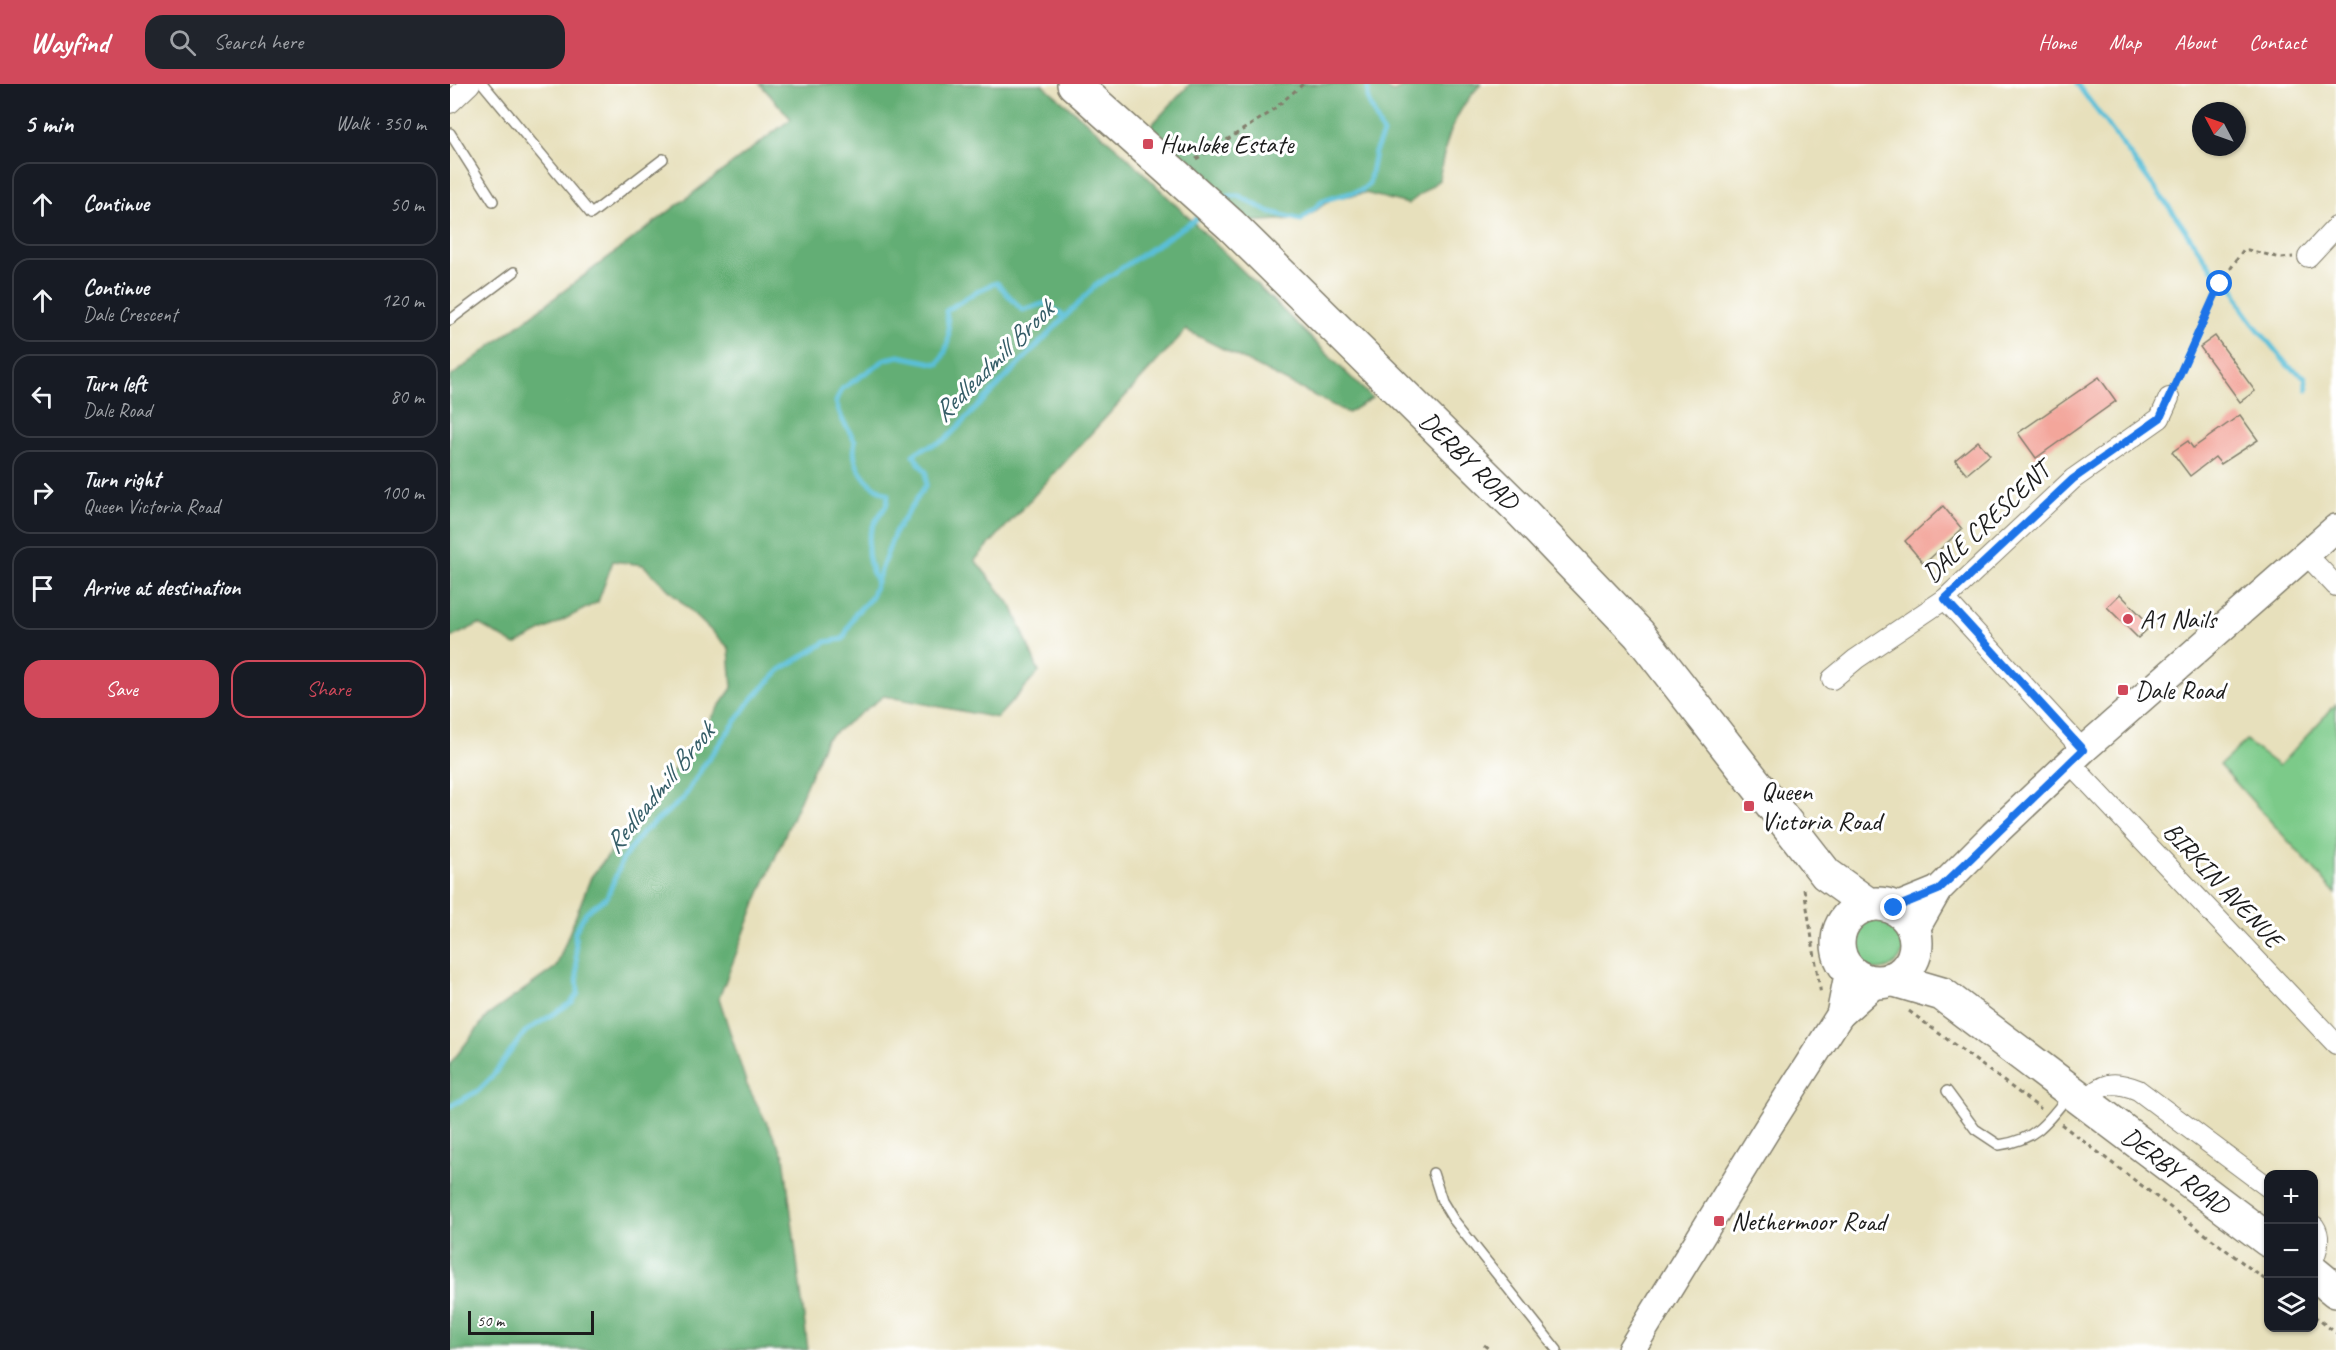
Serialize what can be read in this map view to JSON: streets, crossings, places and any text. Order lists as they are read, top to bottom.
{
  "streets": {
    "highway": ["DERBY ROAD"],
    "street": ["DALE CRESCENT", "BIRKIN AVENUE"]
  },
  "water": ["Redleadmill Brook"],
  "places": {
    "transit": [
      "Hunloke Estate",
      "Dale Road",
      "Queen Victoria Road",
      "Nethermoor Road"
    ],
    "other": ["A1 Nails"]
  },
  "scale_bar": "50 m",
  "north": "top left",
  "page": {
    "header": "Wayfind",
    "search": "Search here",
    "nav": [
      "Home",
      "Map",
      "About",
      "Contact"
    ],
    "heading": ["5 min", "Walk · 350 m"],
    "list": [
      ["Continue", "50 m"],
      ["Continue", "Dale Crescent", "120 m"],
      ["Turn left", "Dale Road", "80 m"],
      ["Turn right", "Queen Victoria Road", "100 m"],
      "Arrive at destination"
    ],
    "buttons": ["Save", "Share"],
    "map_buttons": ["+", "−"],
    "scale": "50 m"
  }
}
